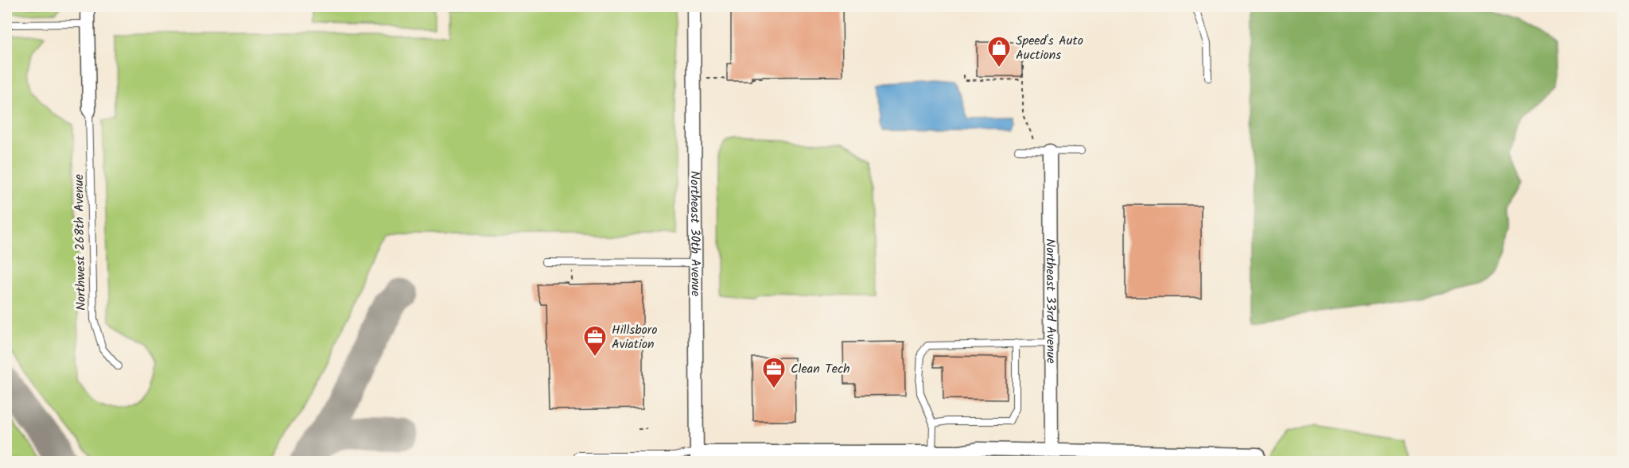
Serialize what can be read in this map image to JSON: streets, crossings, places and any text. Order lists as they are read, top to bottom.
{
  "streets": {
    "street": ["Northeast 30th Avenue", "Northeast 33rd Avenue"],
    "lane": ["Northwest 268th Avenue"]
  },
  "places": {
    "shop": ["Speed's Auto Auctions"],
    "office": ["Hillsboro Aviation", "Clean Tech"]
  }
}
